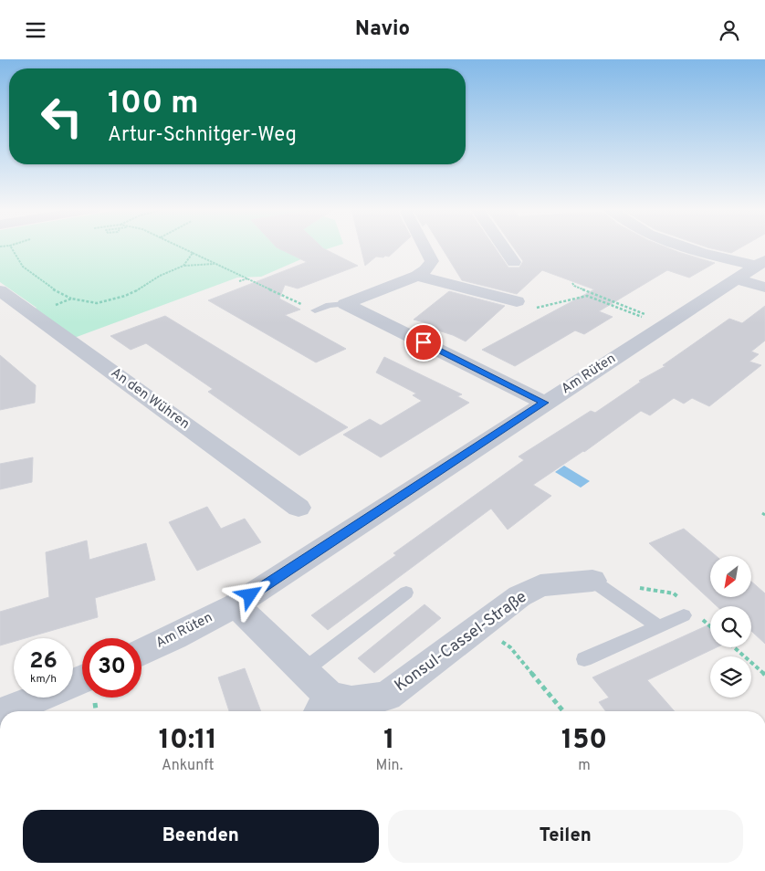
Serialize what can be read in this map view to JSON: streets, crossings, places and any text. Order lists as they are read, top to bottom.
{
  "streets": {
    "street": ["Am Rüten", "An den Wühren", "Konsul-Cassel-Straße"]
  },
  "crossings": [
    ["Am Rüten", "Konsul-Cassel-Straße"]
  ],
  "north": "bottom left",
  "page": {
    "header": "Navio",
    "turn": ["100 m", "Artur-Schnitger-Weg"],
    "speed": "26 km/h",
    "limit": "30",
    "eta": [
      "10:11",
      "Ankunft",
      "1",
      "Min.",
      "150",
      "m"
    ],
    "buttons": ["Beenden", "Teilen"]
  }
}
